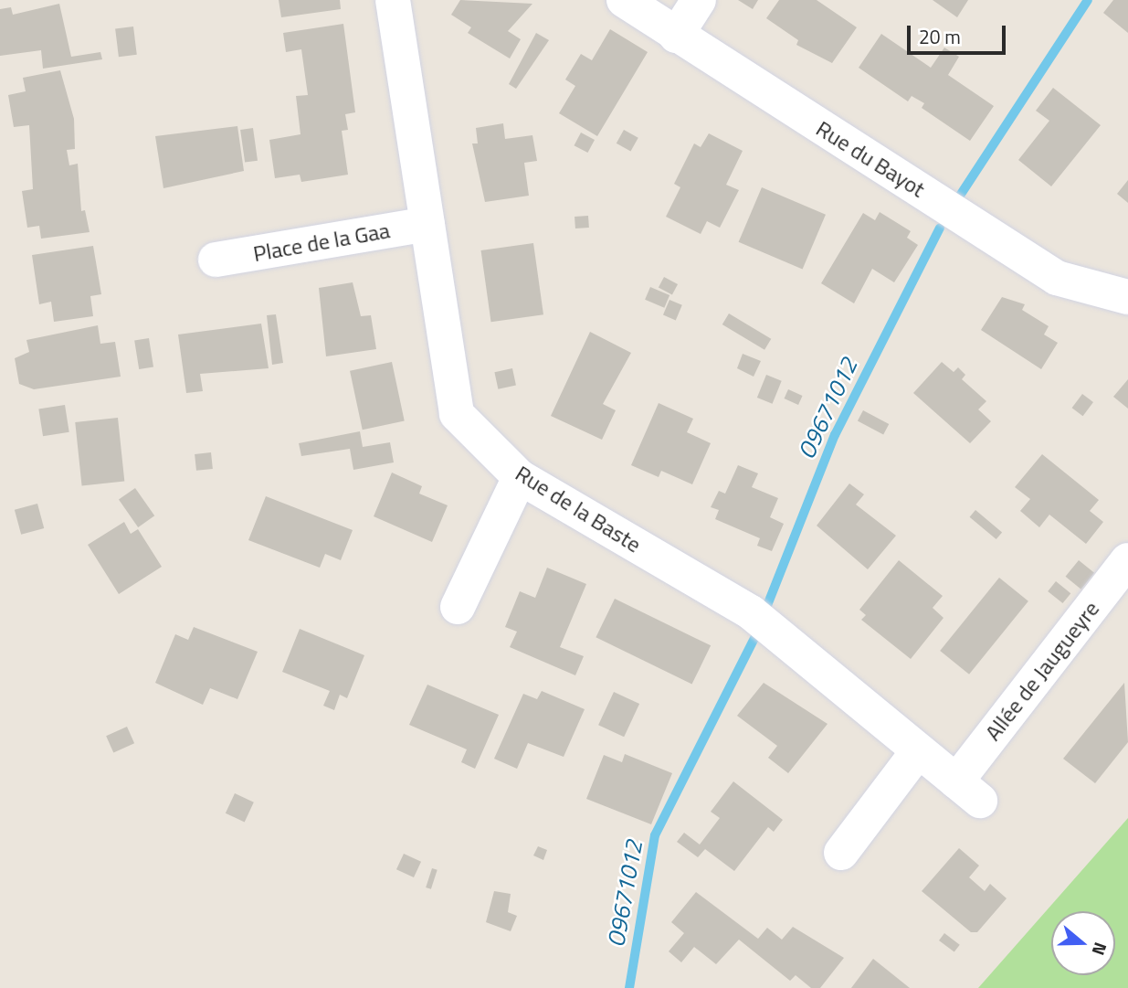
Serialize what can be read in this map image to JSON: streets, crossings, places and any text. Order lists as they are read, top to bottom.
{
  "streets": {
    "street": [
      "Rue du Bayot",
      "Place de la Gaa",
      "Rue de la Baste",
      "Allée de Jaugueyre"
    ]
  },
  "crossings": [
    ["Place de la Gaa", "Rue de la Baste"],
    ["Rue de la Baste", "Allée de Jaugueyre"]
  ],
  "water": ["O9671012"],
  "scale_bar": "20 m",
  "north": "right"
}
